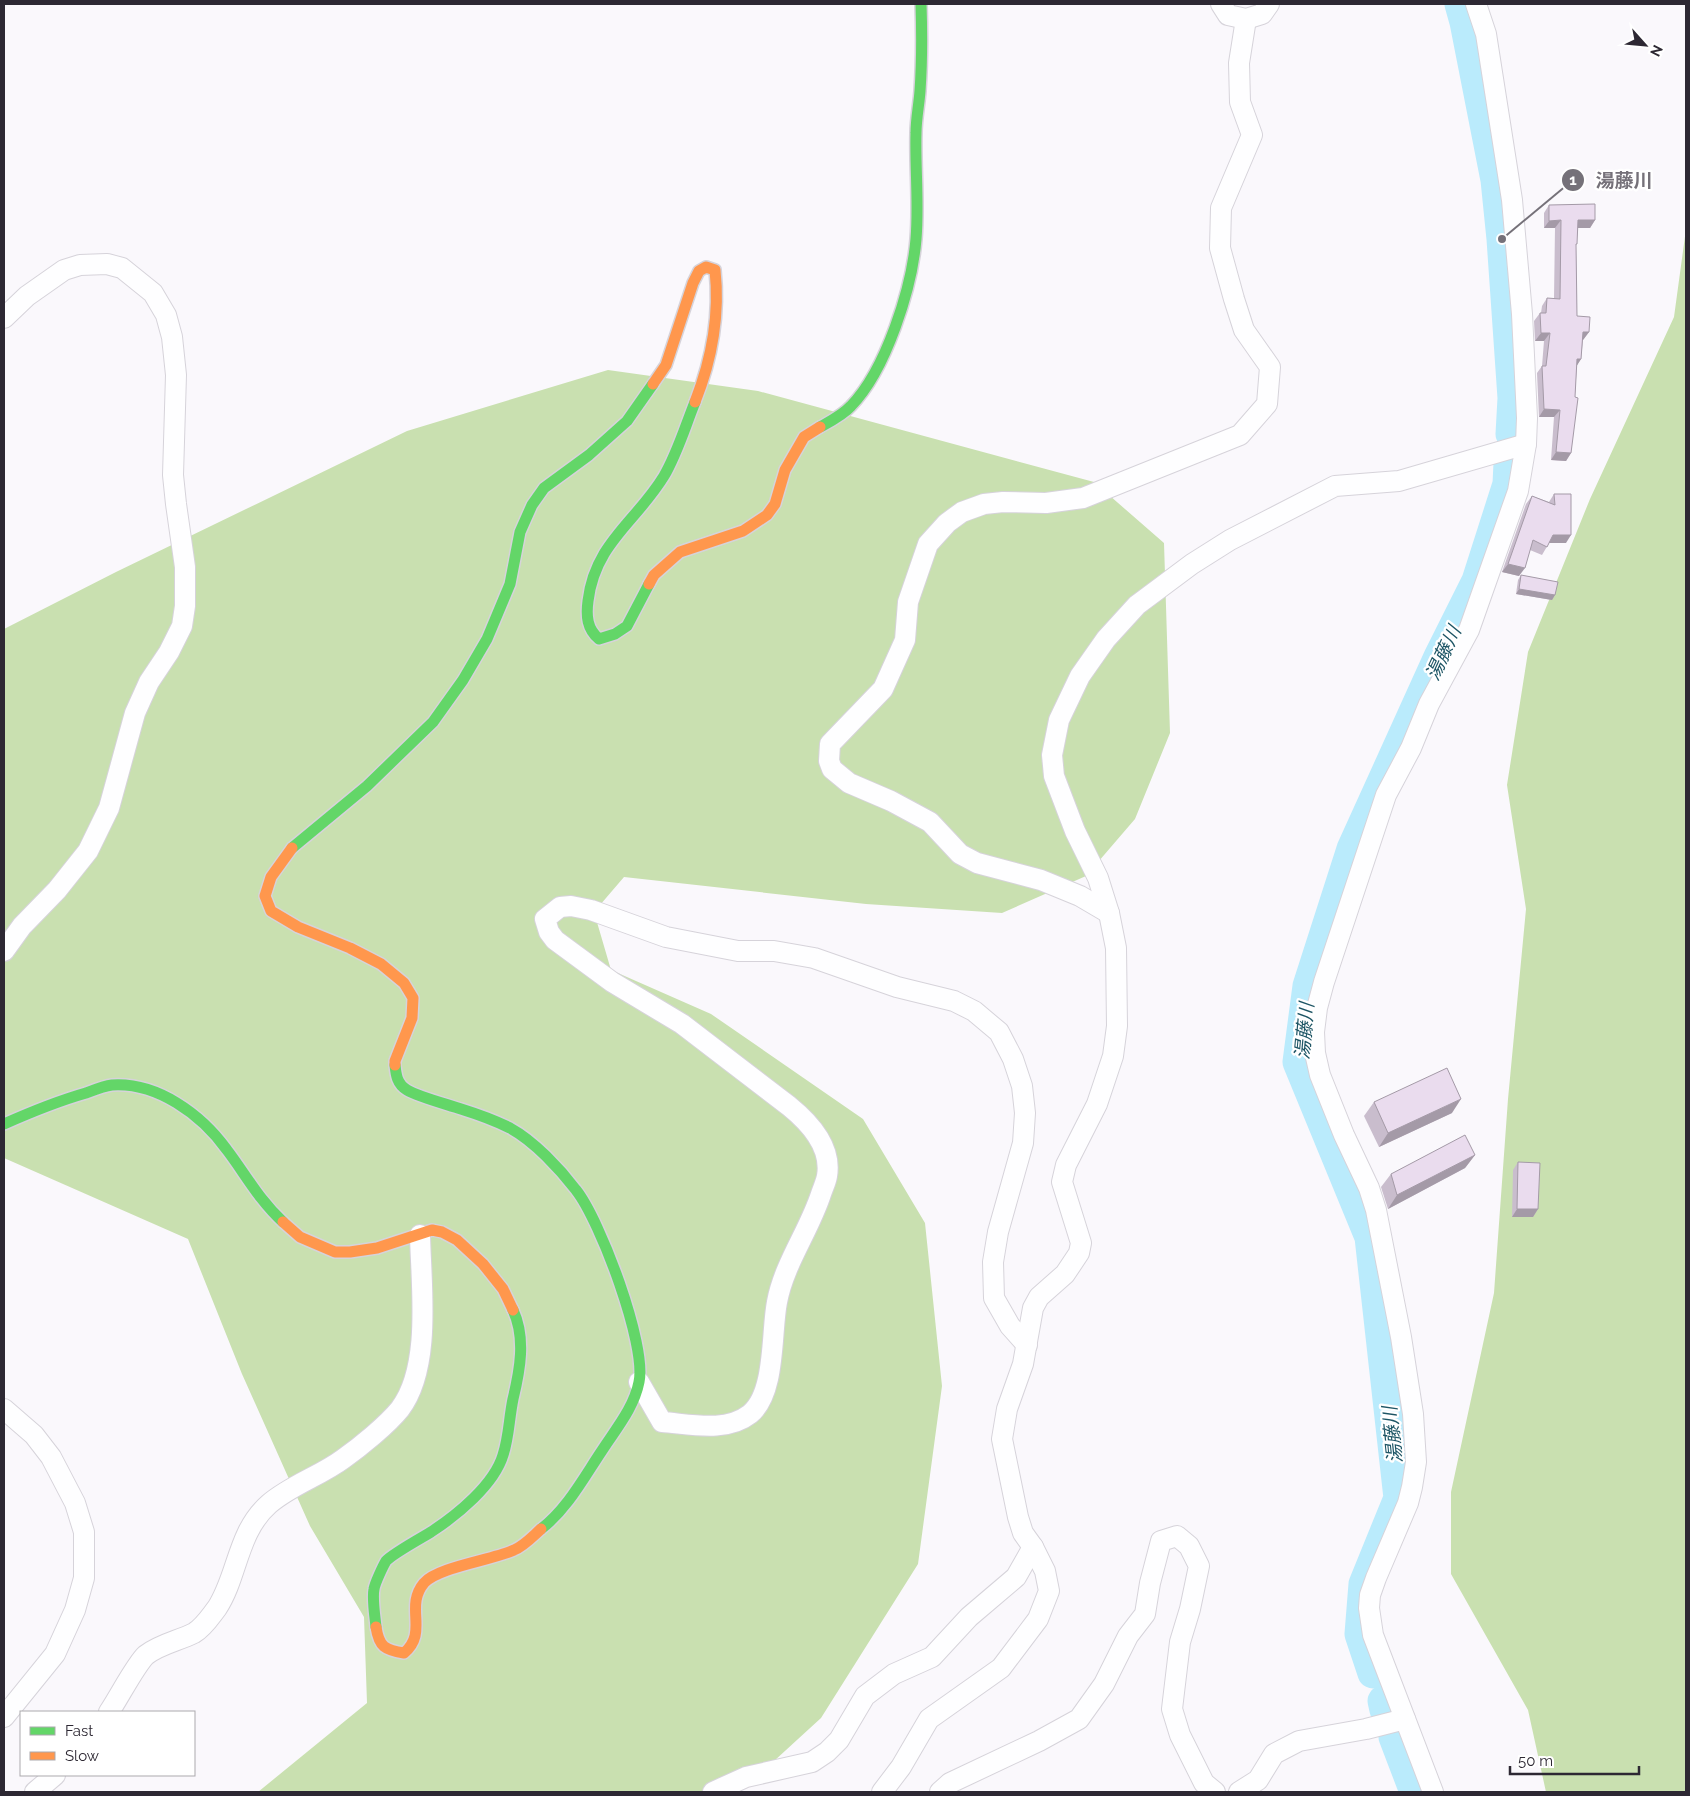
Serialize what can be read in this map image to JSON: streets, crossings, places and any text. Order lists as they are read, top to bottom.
{
  "water": ["湯藤川"],
  "places": ["湯藤川"],
  "legend": ["Fast", "Slow"],
  "scale_bar": "50 m",
  "north": "bottom right"
}
